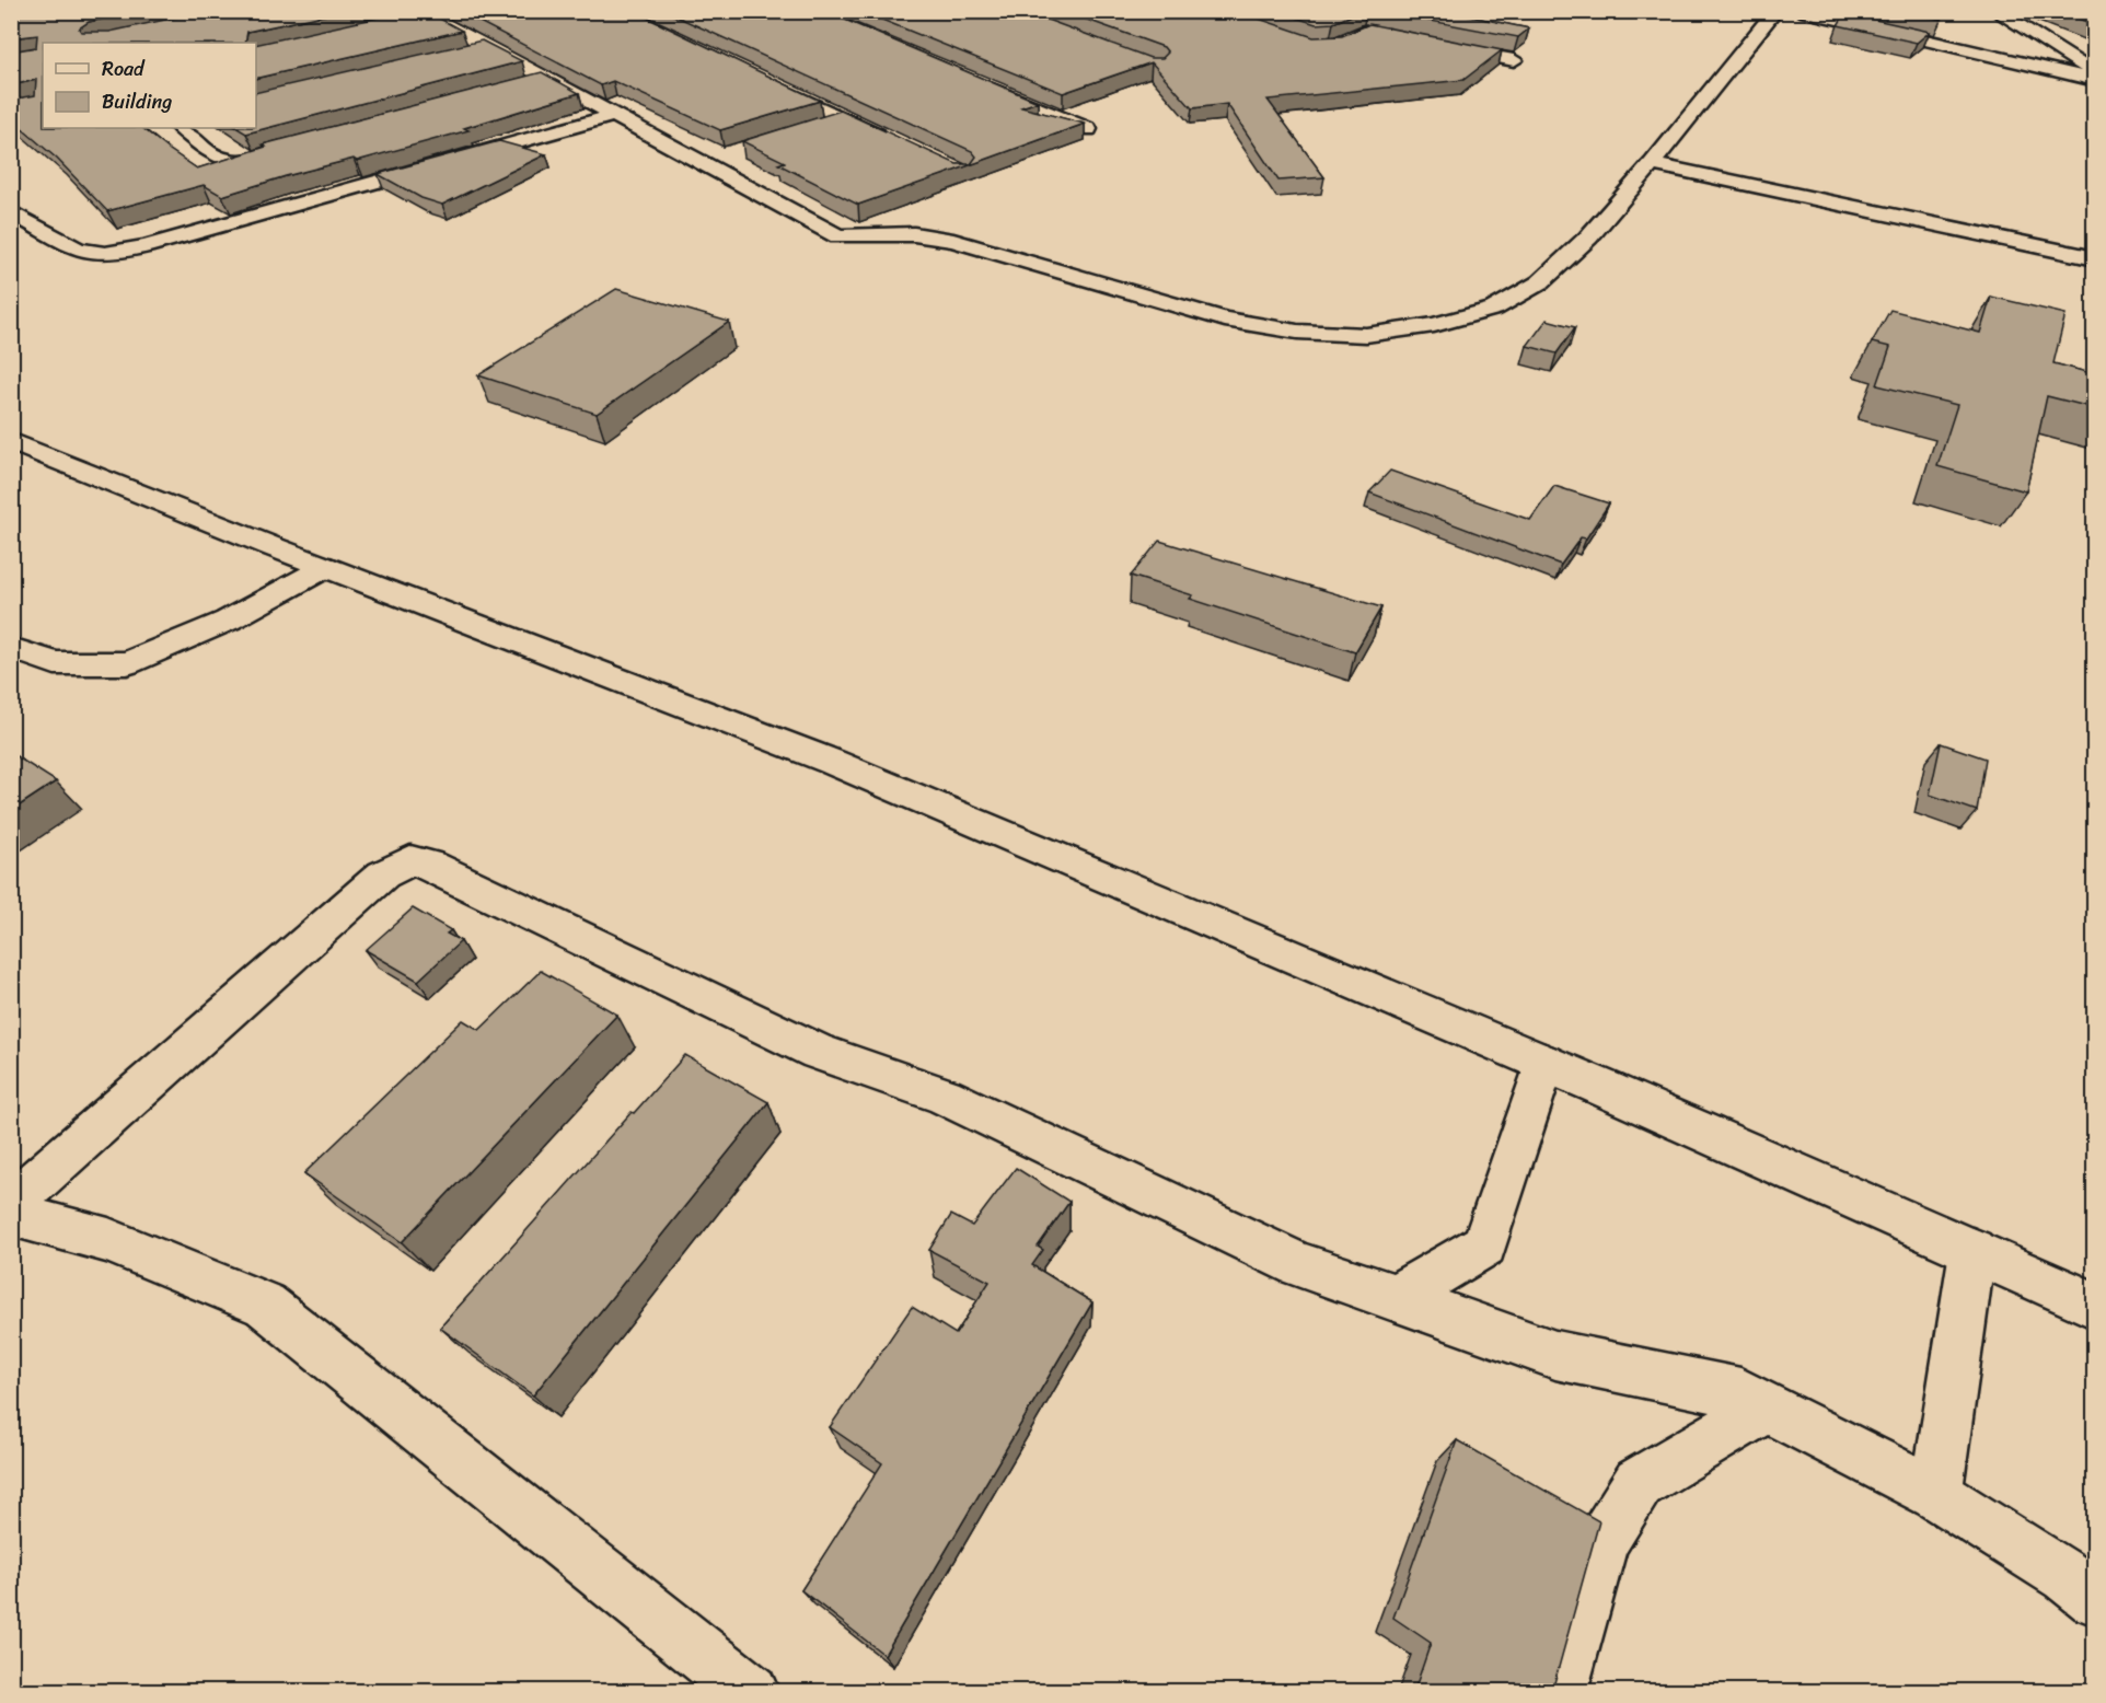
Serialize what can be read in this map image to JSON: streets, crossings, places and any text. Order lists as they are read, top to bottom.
{
  "legend": ["Road", "Building"]
}
